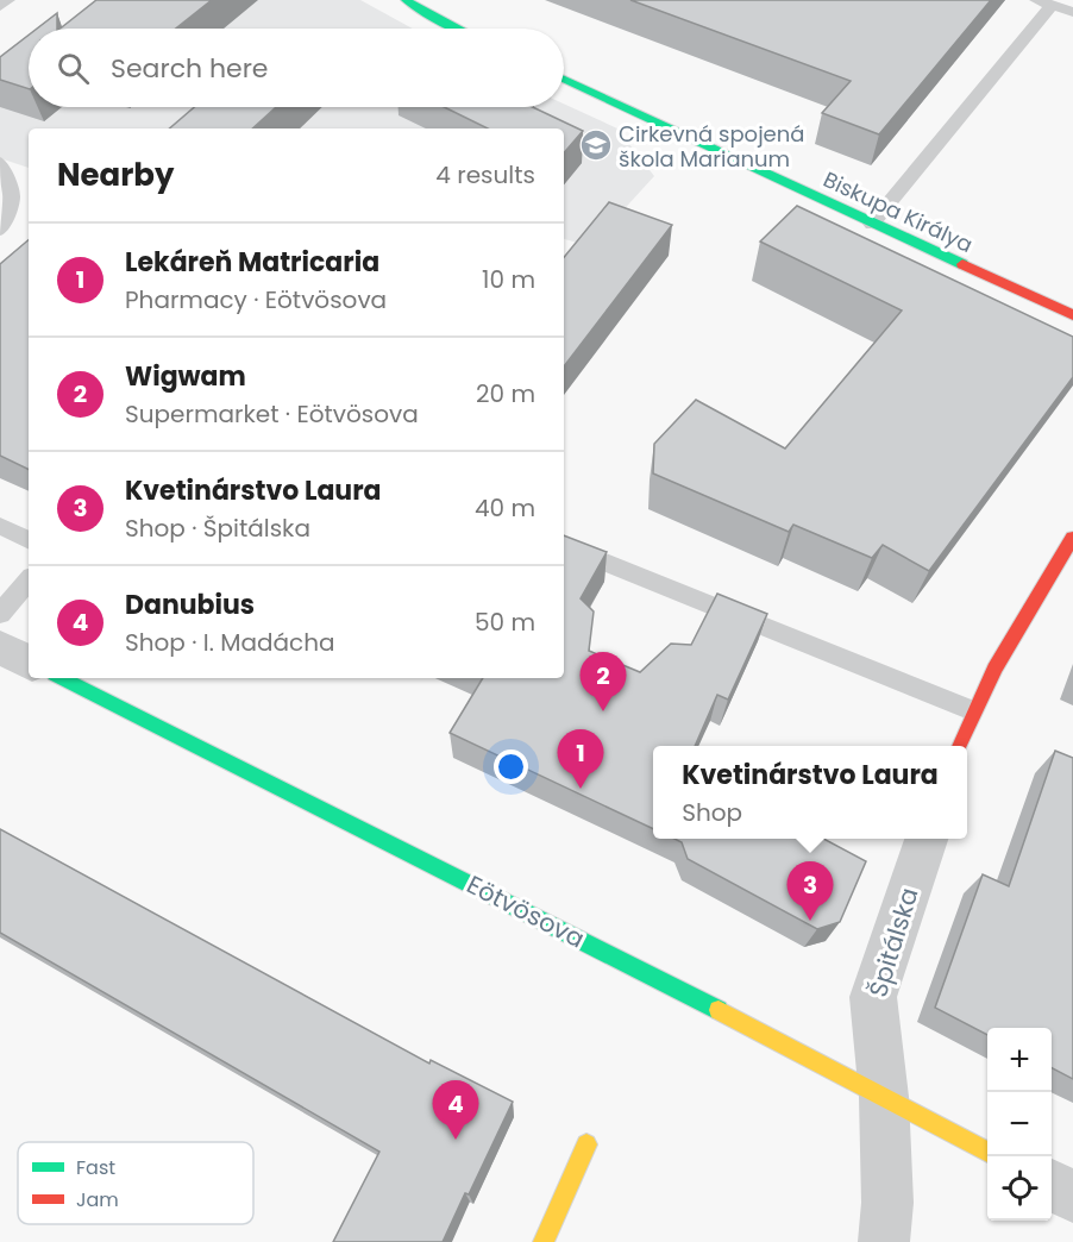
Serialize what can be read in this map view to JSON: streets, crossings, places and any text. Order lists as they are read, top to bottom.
{
  "streets": {
    "street": ["Biskupa Királya", "Eötvösova", "Špitálska"]
  },
  "crossings": [
    ["Eötvösova", "Špitálska"]
  ],
  "places": {
    "school or university": ["Cirkevná spojená škola Marianum"]
  },
  "legend": ["Fast", "Jam"],
  "page": {
    "search": "Search here",
    "heading": ["Nearby", "4 results"],
    "list": [
      {
        "mark": "1",
        "name": "Lekáreň Matricaria",
        "note": "Pharmacy · Eötvösova",
        "value": "10 m"
      },
      {
        "mark": "2",
        "name": "Wigwam",
        "note": "Supermarket · Eötvösova",
        "value": "20 m"
      },
      {
        "mark": "3",
        "name": "Kvetinárstvo Laura",
        "note": "Shop · Špitálska",
        "value": "40 m"
      },
      {
        "mark": "4",
        "name": "Danubius",
        "note": "Shop · I. Madácha",
        "value": "50 m"
      }
    ],
    "pins": [
      "2",
      "1",
      "3",
      "4"
    ],
    "popup": ["Kvetinárstvo Laura", "Shop"],
    "map_buttons": ["+", "−"]
  }
}
